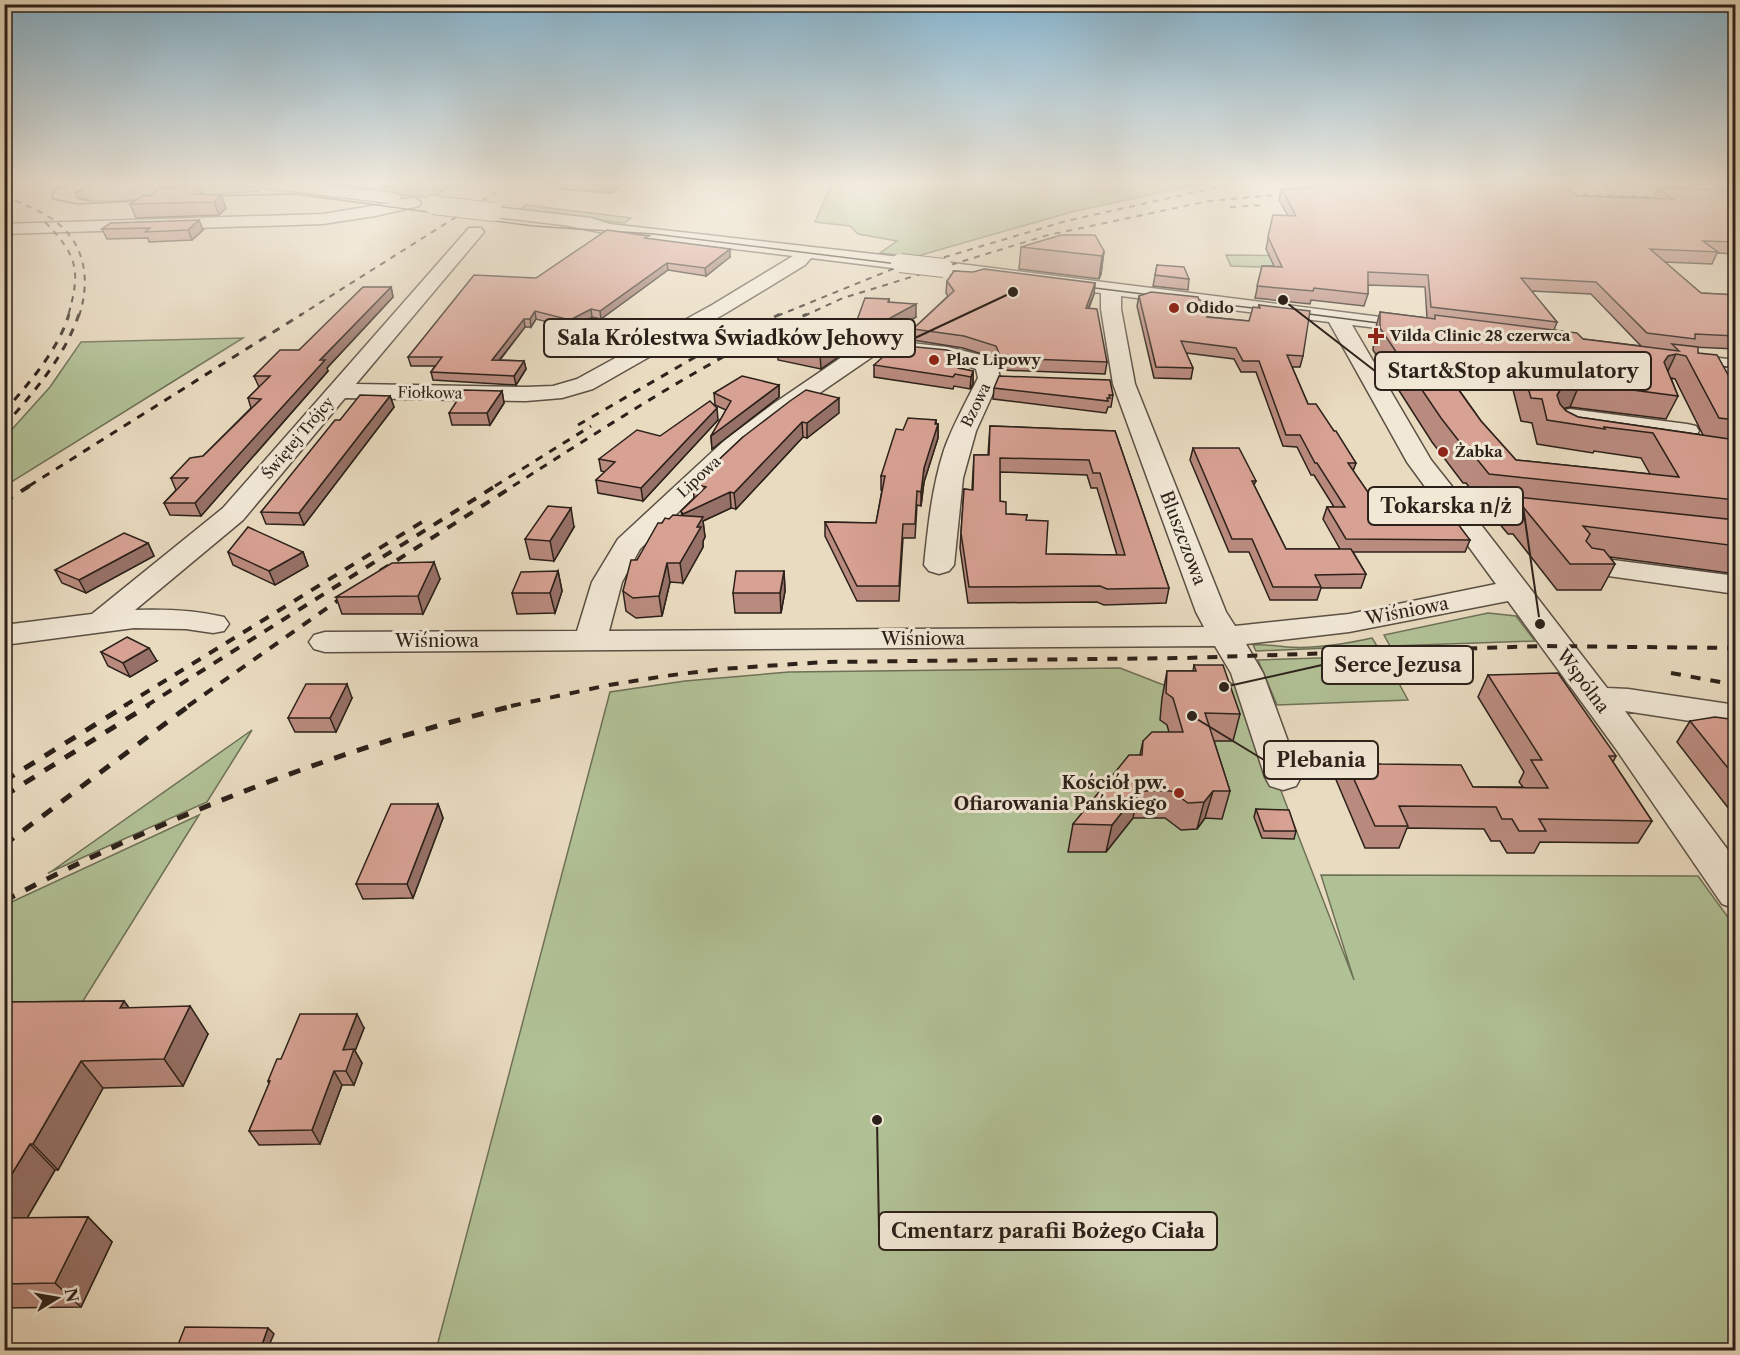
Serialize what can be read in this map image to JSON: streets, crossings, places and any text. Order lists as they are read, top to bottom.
{
  "streets": {
    "street": [
      "Fiołkowa",
      "Bzowa",
      "Świętej Trójcy",
      "Lipowa",
      "Bluszczowa",
      "Wiśniowa",
      "Wspólna"
    ]
  },
  "crossings": [
    ["Fiołkowa", "Świętej Trójcy"],
    ["Bzowa", "Lipowa"],
    ["Lipowa", "Wiśniowa"],
    ["Bluszczowa", "Wiśniowa"],
    ["Wiśniowa", "Wspólna"]
  ],
  "places": {
    "other": [
      "Sala Królestwa Świadków Jehowy",
      "Start&Stop akumulatory",
      "Odido",
      "Plac Lipowy",
      "Żabka",
      "Tokarska n/ż",
      "Serce Jezusa",
      "Plebania",
      "Kościół pw. Ofiarowania Pańskiego",
      "Cmentarz parafii Bożego Ciała"
    ],
    "health": ["Vilda Clinic 28 czerwca"]
  },
  "north": "right"
}
